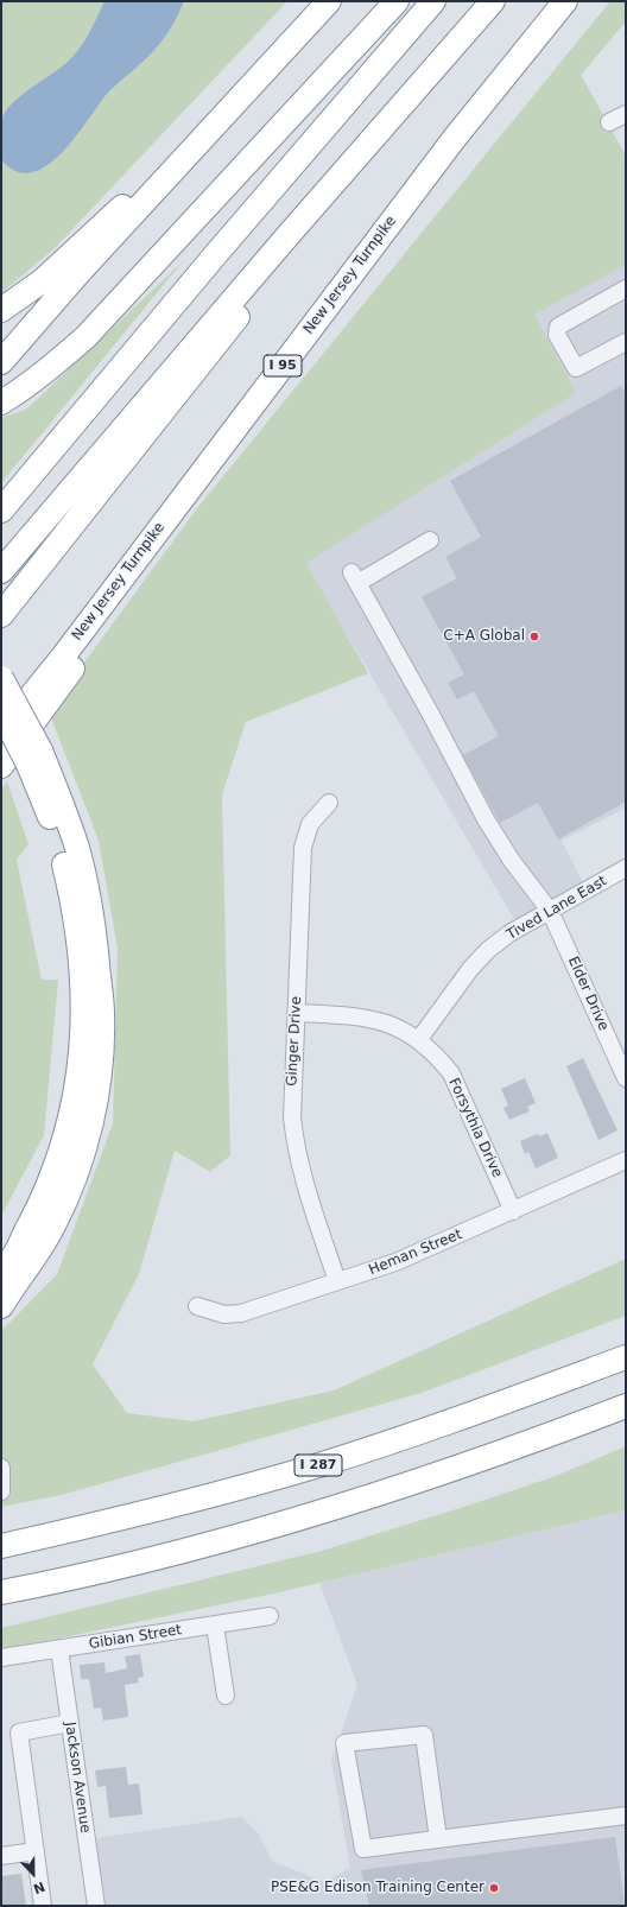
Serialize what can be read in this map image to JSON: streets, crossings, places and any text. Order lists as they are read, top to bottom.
{
  "streets": {
    "highway": ["New Jersey Turnpike", "I 95", "I 287"],
    "street": [
      "Tived Lane East",
      "Elder Drive",
      "Ginger Drive",
      "Forsythia Drive",
      "Heman Street",
      "Gibian Street",
      "Jackson Avenue"
    ]
  },
  "crossings": [
    ["Tived Lane East", "Elder Drive"],
    ["Tived Lane East", "Forsythia Drive"],
    ["Ginger Drive", "Forsythia Drive"],
    ["Ginger Drive", "Heman Street"],
    ["Forsythia Drive", "Heman Street"],
    ["Gibian Street", "Jackson Avenue"]
  ],
  "places": ["C+A Global", "PSE&G Edison Training Center"],
  "north": "bottom"
}
